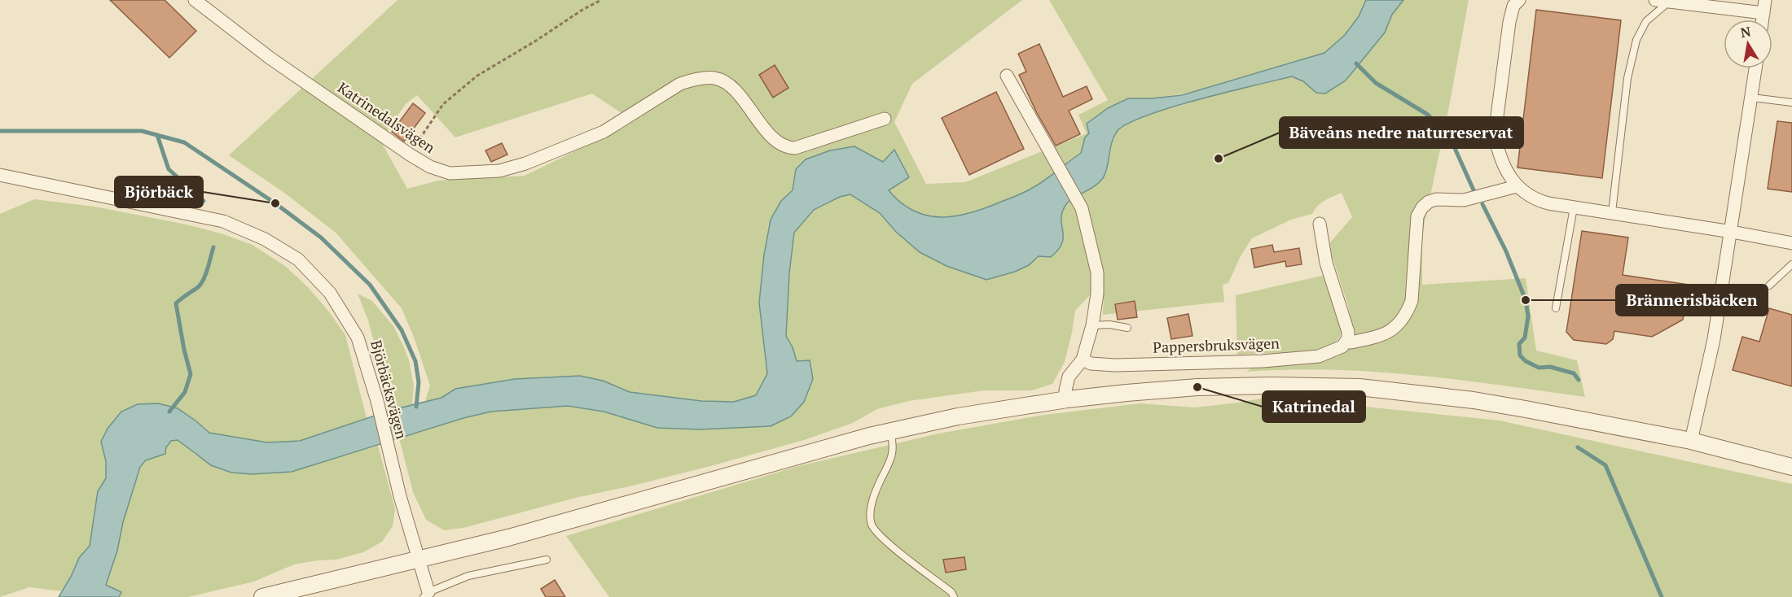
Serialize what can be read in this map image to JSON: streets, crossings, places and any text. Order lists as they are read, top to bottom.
{
  "streets": {
    "street": ["Katrinedalsvägen", "Pappersbruksvägen", "Björbäcksvägen"]
  },
  "places": [
    "Bäveåns nedre naturreservat",
    "Björbäck",
    "Brännerisbäcken",
    "Katrinedal"
  ],
  "north": "top"
}
